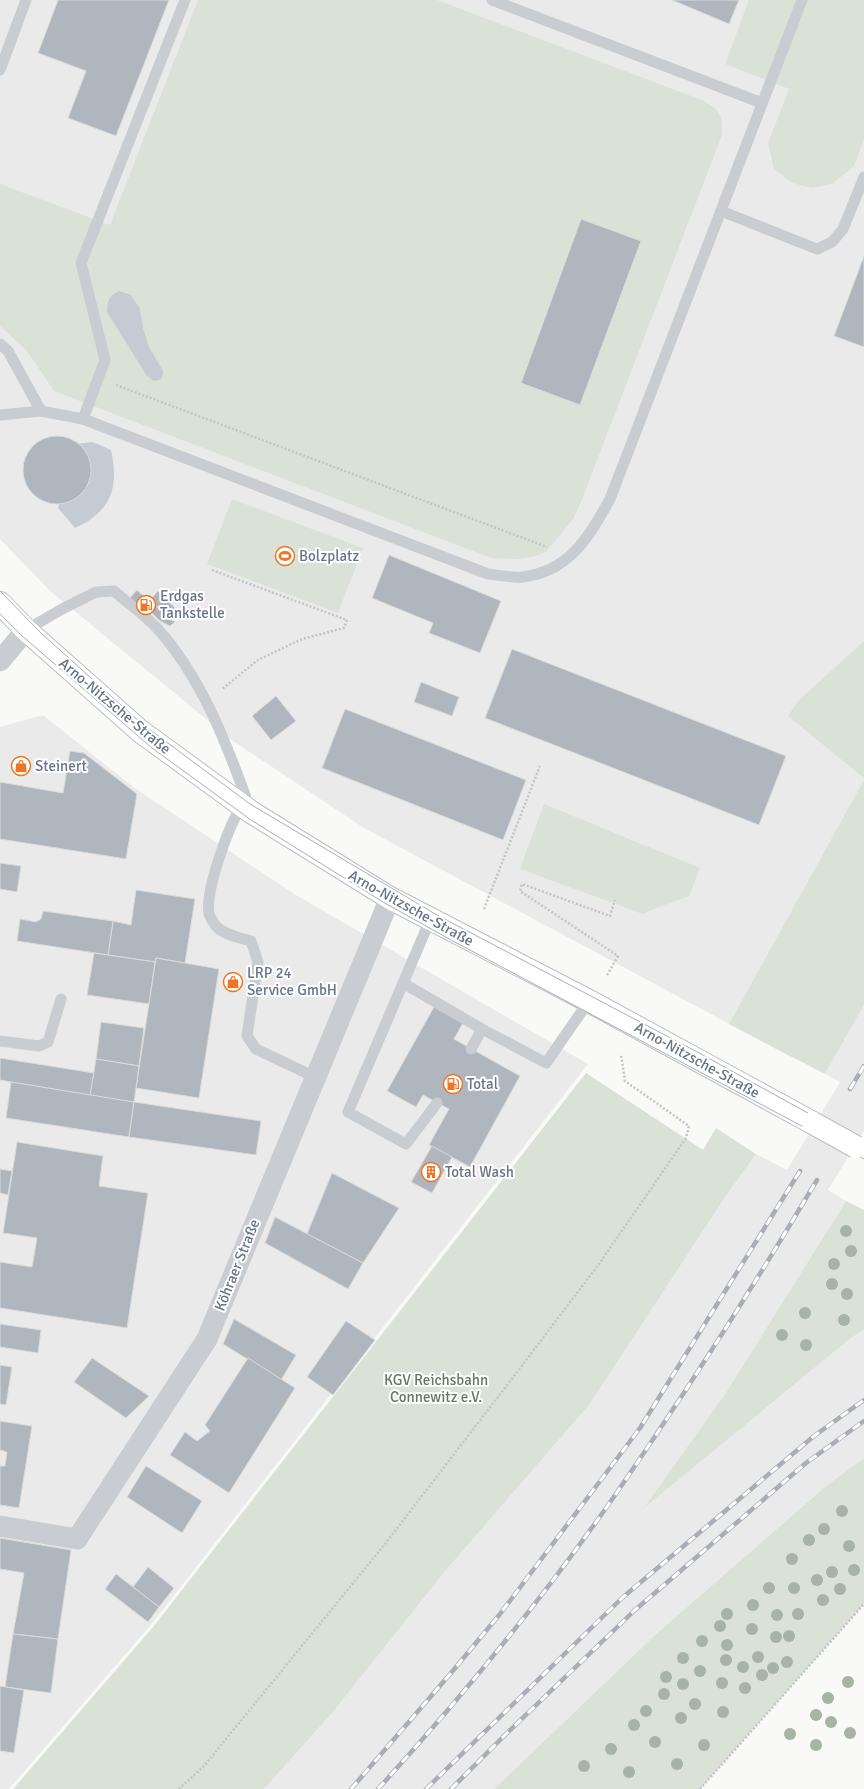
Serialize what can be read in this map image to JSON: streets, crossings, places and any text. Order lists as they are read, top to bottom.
{
  "streets": {
    "main road": ["Arno-Nitzsche-Straße"],
    "street": ["Köhraer Straße"]
  },
  "crossings": [
    ["Arno-Nitzsche-Straße", "Köhraer Straße"]
  ],
  "parks": ["KGV Reichsbahn Connewitz e.V."],
  "places": {
    "sports": ["Bolzplatz"],
    "fuel station": ["Erdgas Tankstelle", "Total"],
    "shop": ["Steinert", "LRP 24 Service GmbH"],
    "building": ["Total Wash"]
  }
}
